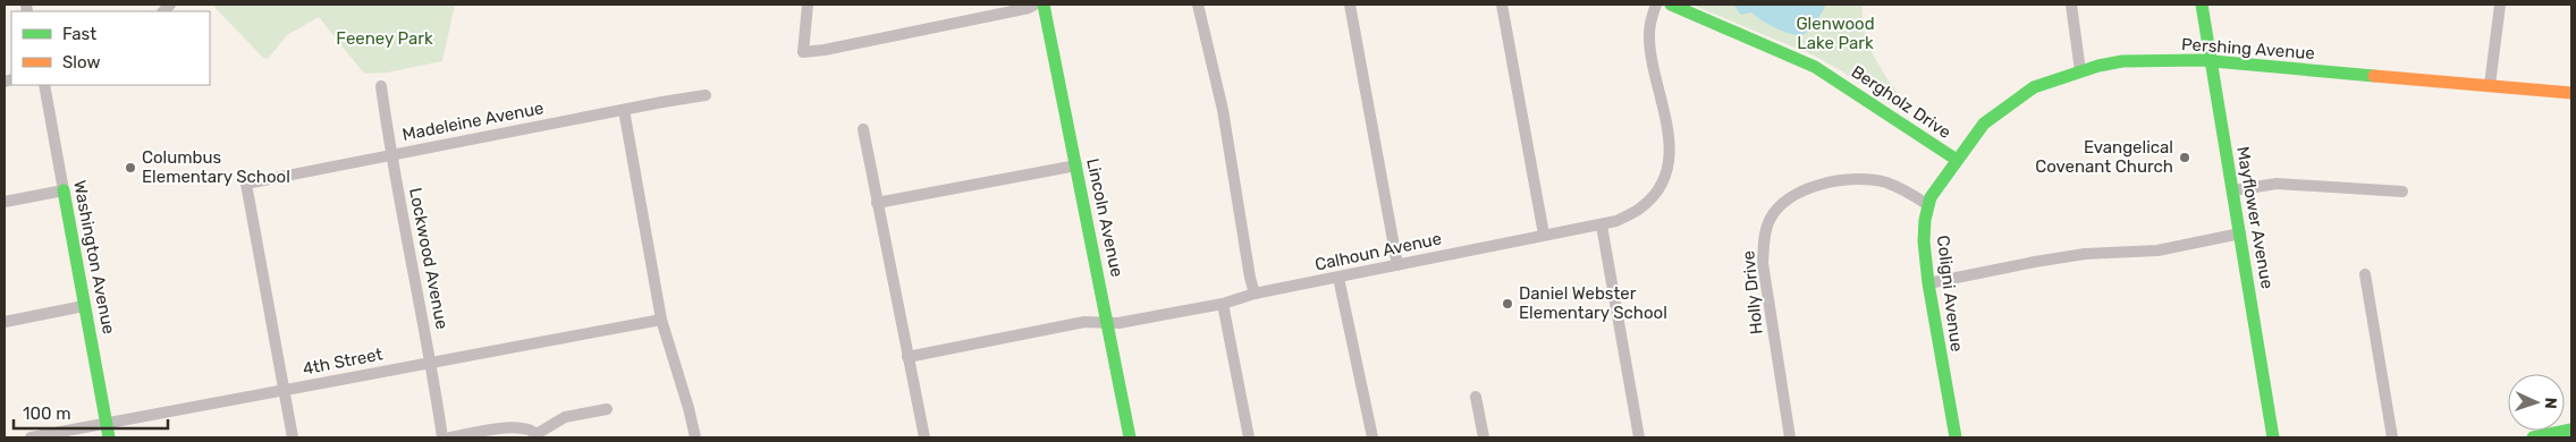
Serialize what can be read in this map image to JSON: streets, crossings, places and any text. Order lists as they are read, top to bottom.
{
  "streets": {
    "street": [
      "Pershing Avenue",
      "Bergholz Drive",
      "Madeleine Avenue",
      "Lincoln Avenue",
      "Mayflower Avenue",
      "Calhoun Avenue",
      "Washington Avenue",
      "Lockwood Avenue",
      "Holly Drive",
      "Coligni Avenue",
      "4th Street"
    ]
  },
  "crossings": [
    ["Pershing Avenue", "Bergholz Drive"],
    ["Pershing Avenue", "Mayflower Avenue"],
    ["Pershing Avenue", "Coligni Avenue"],
    ["Bergholz Drive", "Coligni Avenue"],
    ["Madeleine Avenue", "Lockwood Avenue"],
    ["Madeleine Avenue", "4th Street"],
    ["Lincoln Avenue", "Calhoun Avenue"],
    ["Washington Avenue", "4th Street"],
    ["Lockwood Avenue", "4th Street"],
    ["Holly Drive", "Coligni Avenue"]
  ],
  "parks": ["Glenwood Lake Park", "Feeney Park"],
  "places": ["Evangelical Covenant Church", "Columbus Elementary School", "Daniel Webster Elementary School"],
  "legend": ["Fast", "Slow"],
  "scale_bar": "100 m",
  "north": "right"
}
